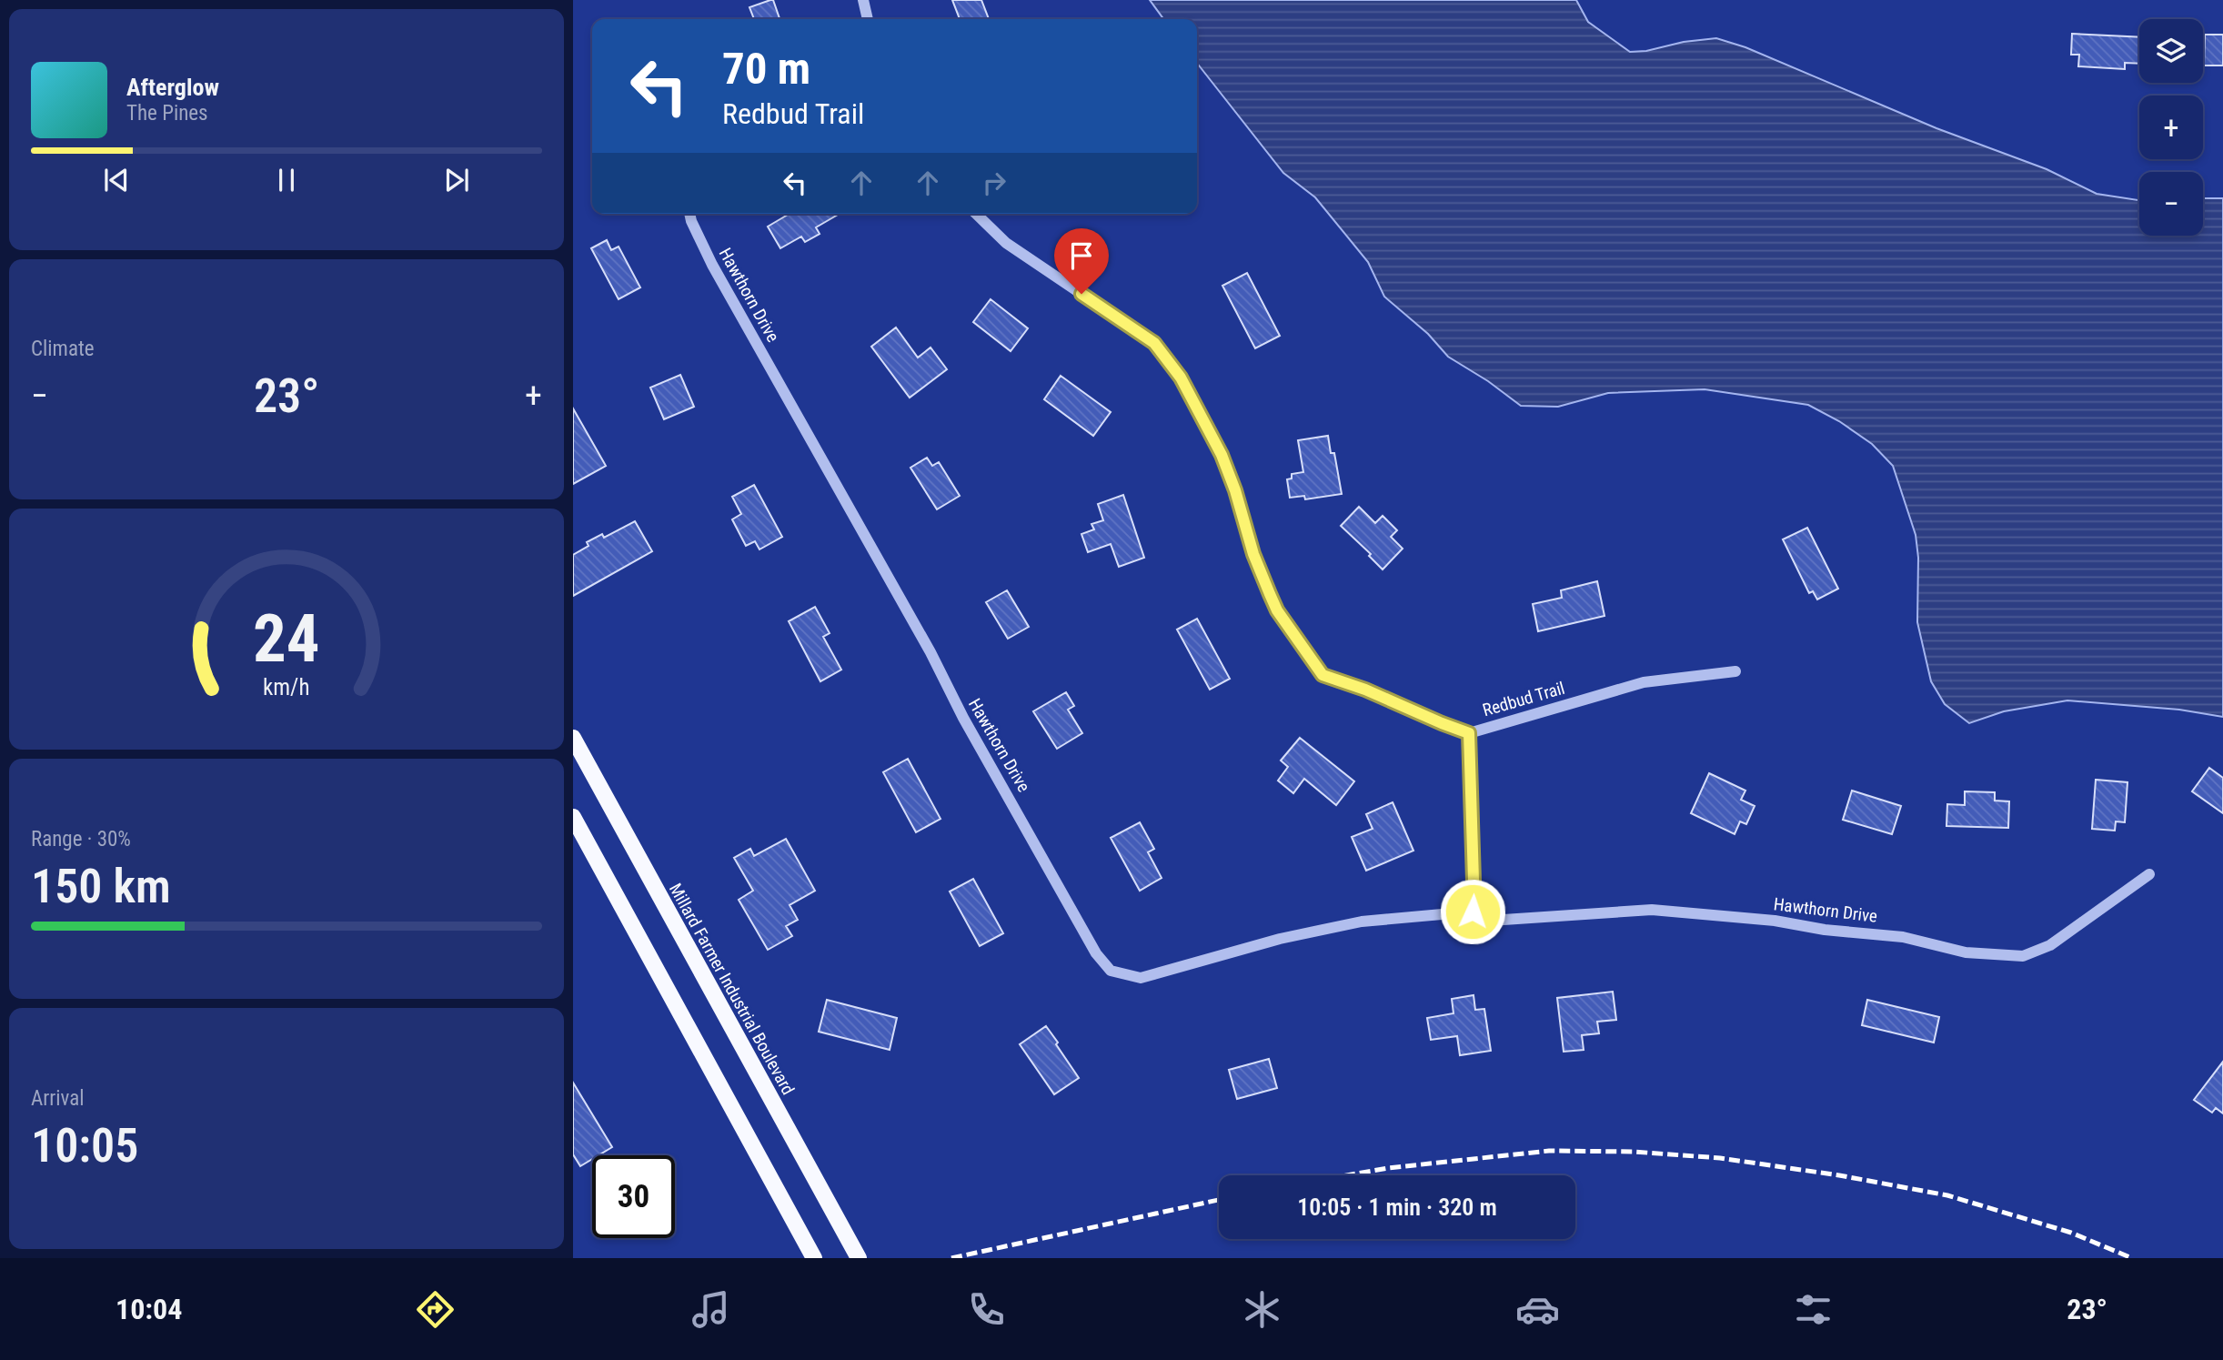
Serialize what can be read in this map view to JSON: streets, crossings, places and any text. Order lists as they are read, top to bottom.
{
  "streets": {
    "main road": ["Millard Farmer Industrial Boulevard"],
    "street": ["Hawthorn Drive", "Redbud Trail"]
  },
  "page": {
    "map_buttons": ["+", "−"],
    "turn": ["70 m", "Redbud Trail"],
    "song": ["Afterglow", "The Pines"],
    "tile": [
      "Climate",
      ["Range · 30%", "150 km"],
      ["Arrival", "10:05"]
    ],
    "heat": ["−", "23°", "+"],
    "limit": "30",
    "trip": "10:05 · 1 min · 320 m",
    "tabs": ["10:04", "23°"],
    "gauge": ["24", "km/h"]
  }
}
